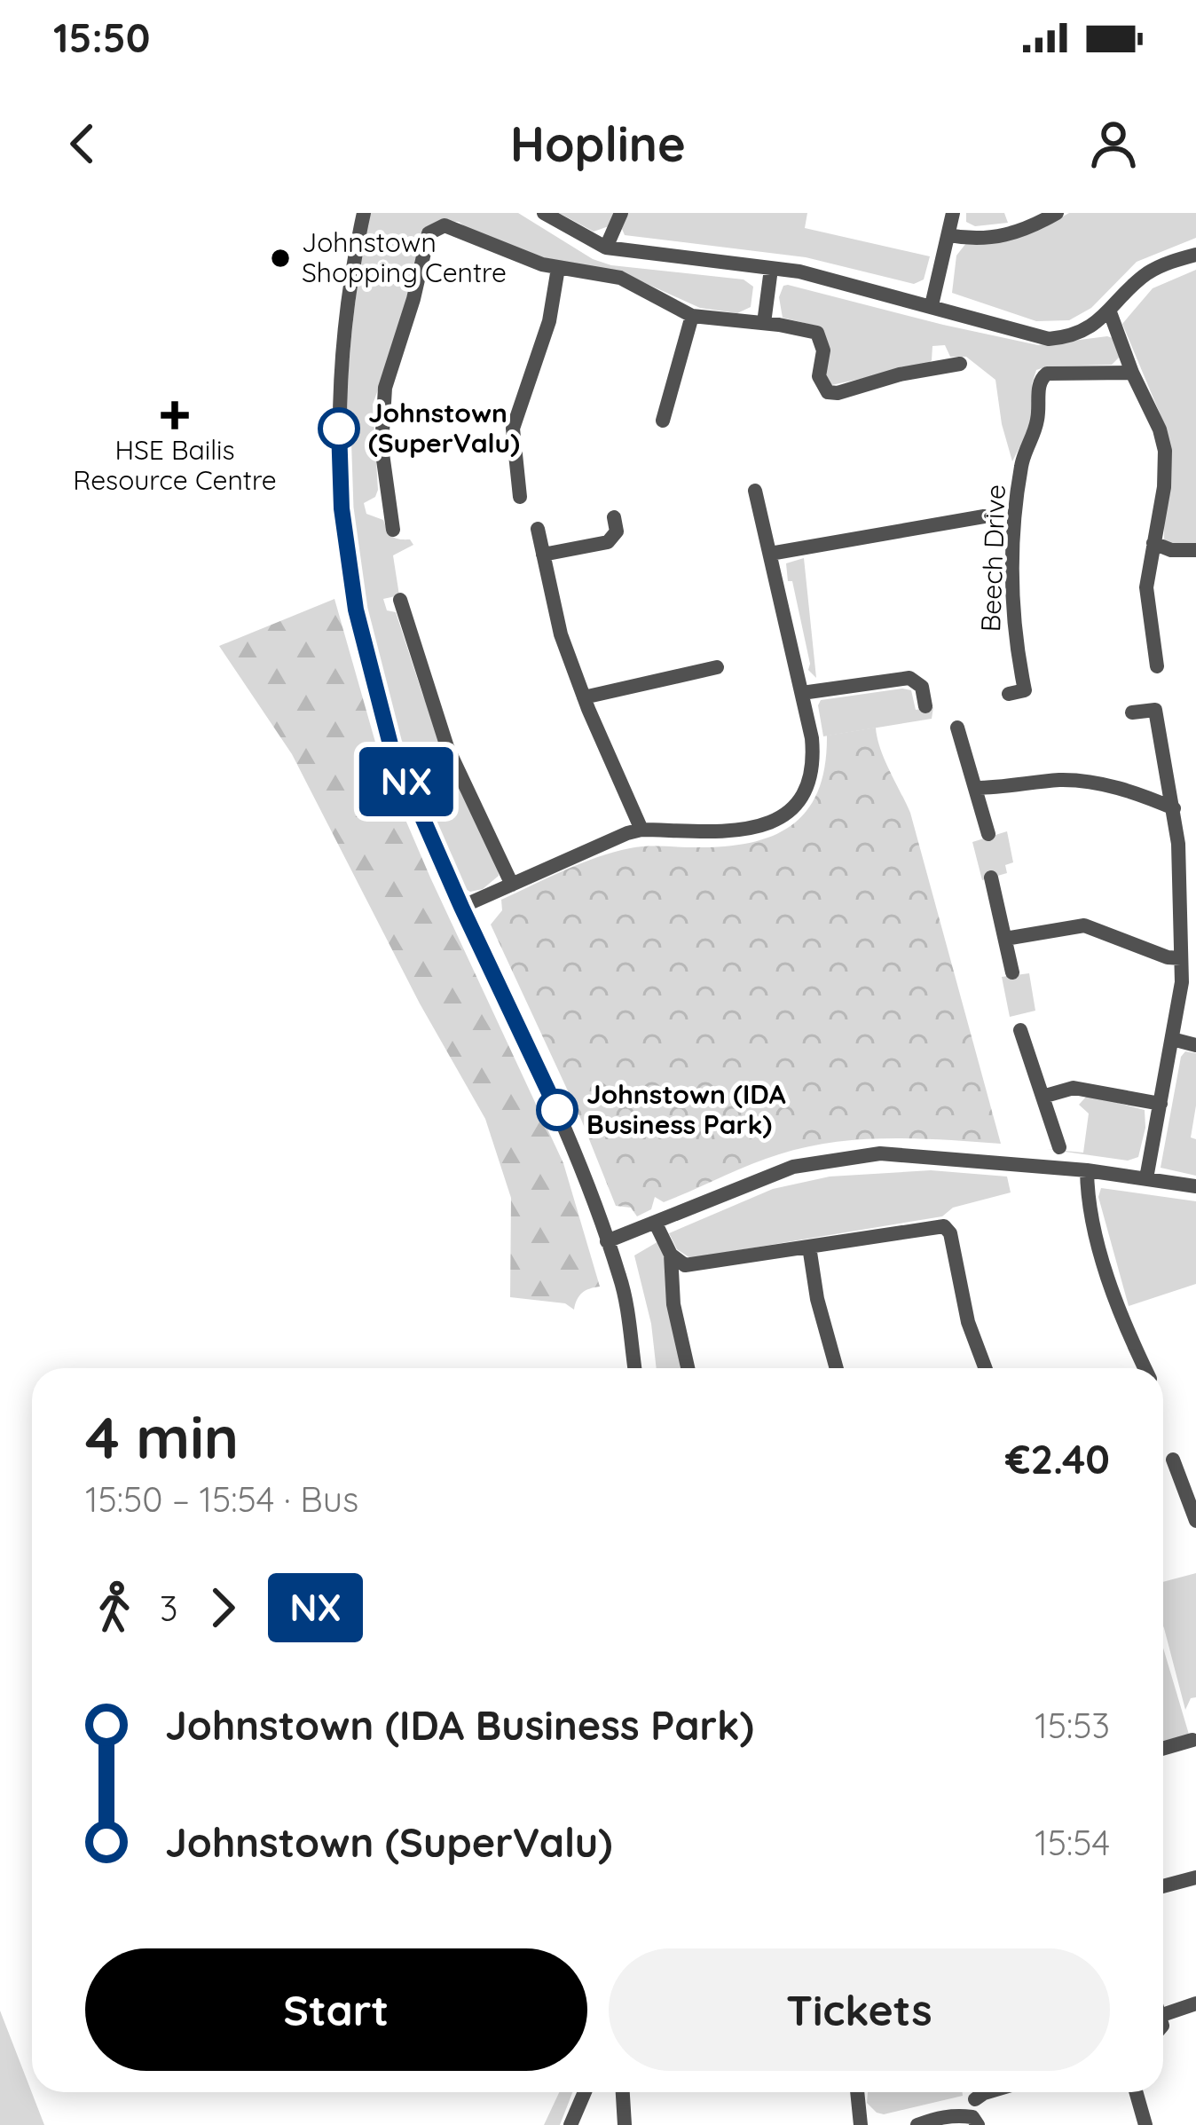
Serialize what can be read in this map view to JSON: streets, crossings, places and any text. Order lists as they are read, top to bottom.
{
  "streets": {
    "street": ["Beech Drive"]
  },
  "places": {
    "other": ["Johnstown Shopping Centre", "Johnstown (SuperValu)", "Johnstown (IDA Business Park)"],
    "health": ["HSE Bailis Resource Centre"]
  },
  "lines": ["bus line NX"],
  "page": {
    "status": "15:50",
    "header": "Hopline",
    "on_map": "NX",
    "heading": ["4 min", "15:50 – 15:54 · Bus", "€2.40"],
    "legs": ["3", "NX"],
    "list": [
      {
        "name": "Johnstown (IDA Business Park)",
        "value": "15:53"
      },
      {
        "name": "Johnstown (SuperValu)",
        "value": "15:54"
      }
    ],
    "buttons": ["Start", "Tickets"]
  }
}
